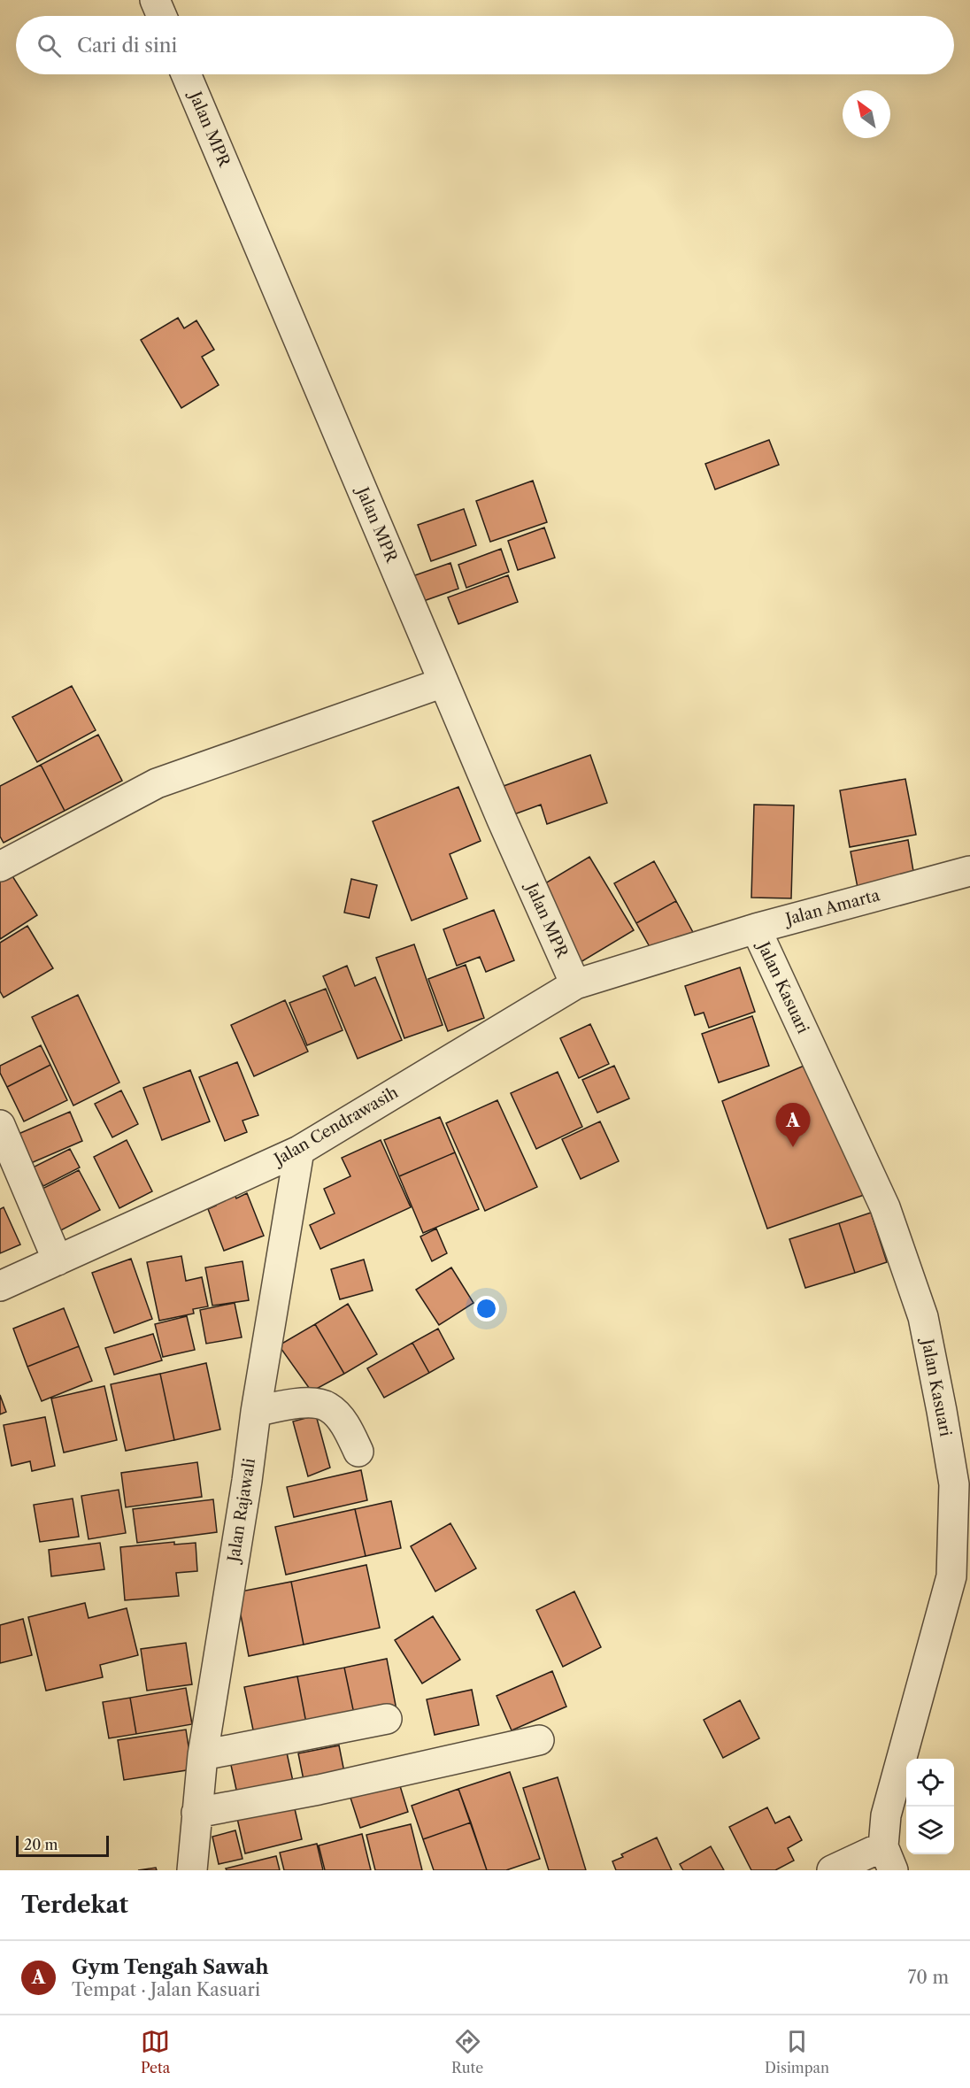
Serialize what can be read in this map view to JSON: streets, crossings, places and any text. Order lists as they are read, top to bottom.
{
  "streets": {
    "street": [
      "Jalan MPR",
      "Jalan Amarta",
      "Jalan Kasuari",
      "Jalan Cendrawasih",
      "Jalan Rajawali"
    ]
  },
  "crossings": [
    ["Jalan MPR", "Jalan Amarta"],
    ["Jalan MPR", "Jalan Cendrawasih"],
    ["Jalan Amarta", "Jalan Kasuari"],
    ["Jalan Amarta", "Jalan Cendrawasih"],
    ["Jalan Cendrawasih", "Jalan Rajawali"]
  ],
  "scale_bar": "20 m",
  "north": "top left",
  "page": {
    "search": "Cari di sini",
    "pins": "A",
    "scale": "20 m",
    "heading": "Terdekat",
    "list": [
      {
        "mark": "A",
        "name": "Gym Tengah Sawah",
        "note": "Tempat · Jalan Kasuari",
        "value": "70 m"
      }
    ],
    "nav": ["Peta", "Rute", "Disimpan"]
  }
}
